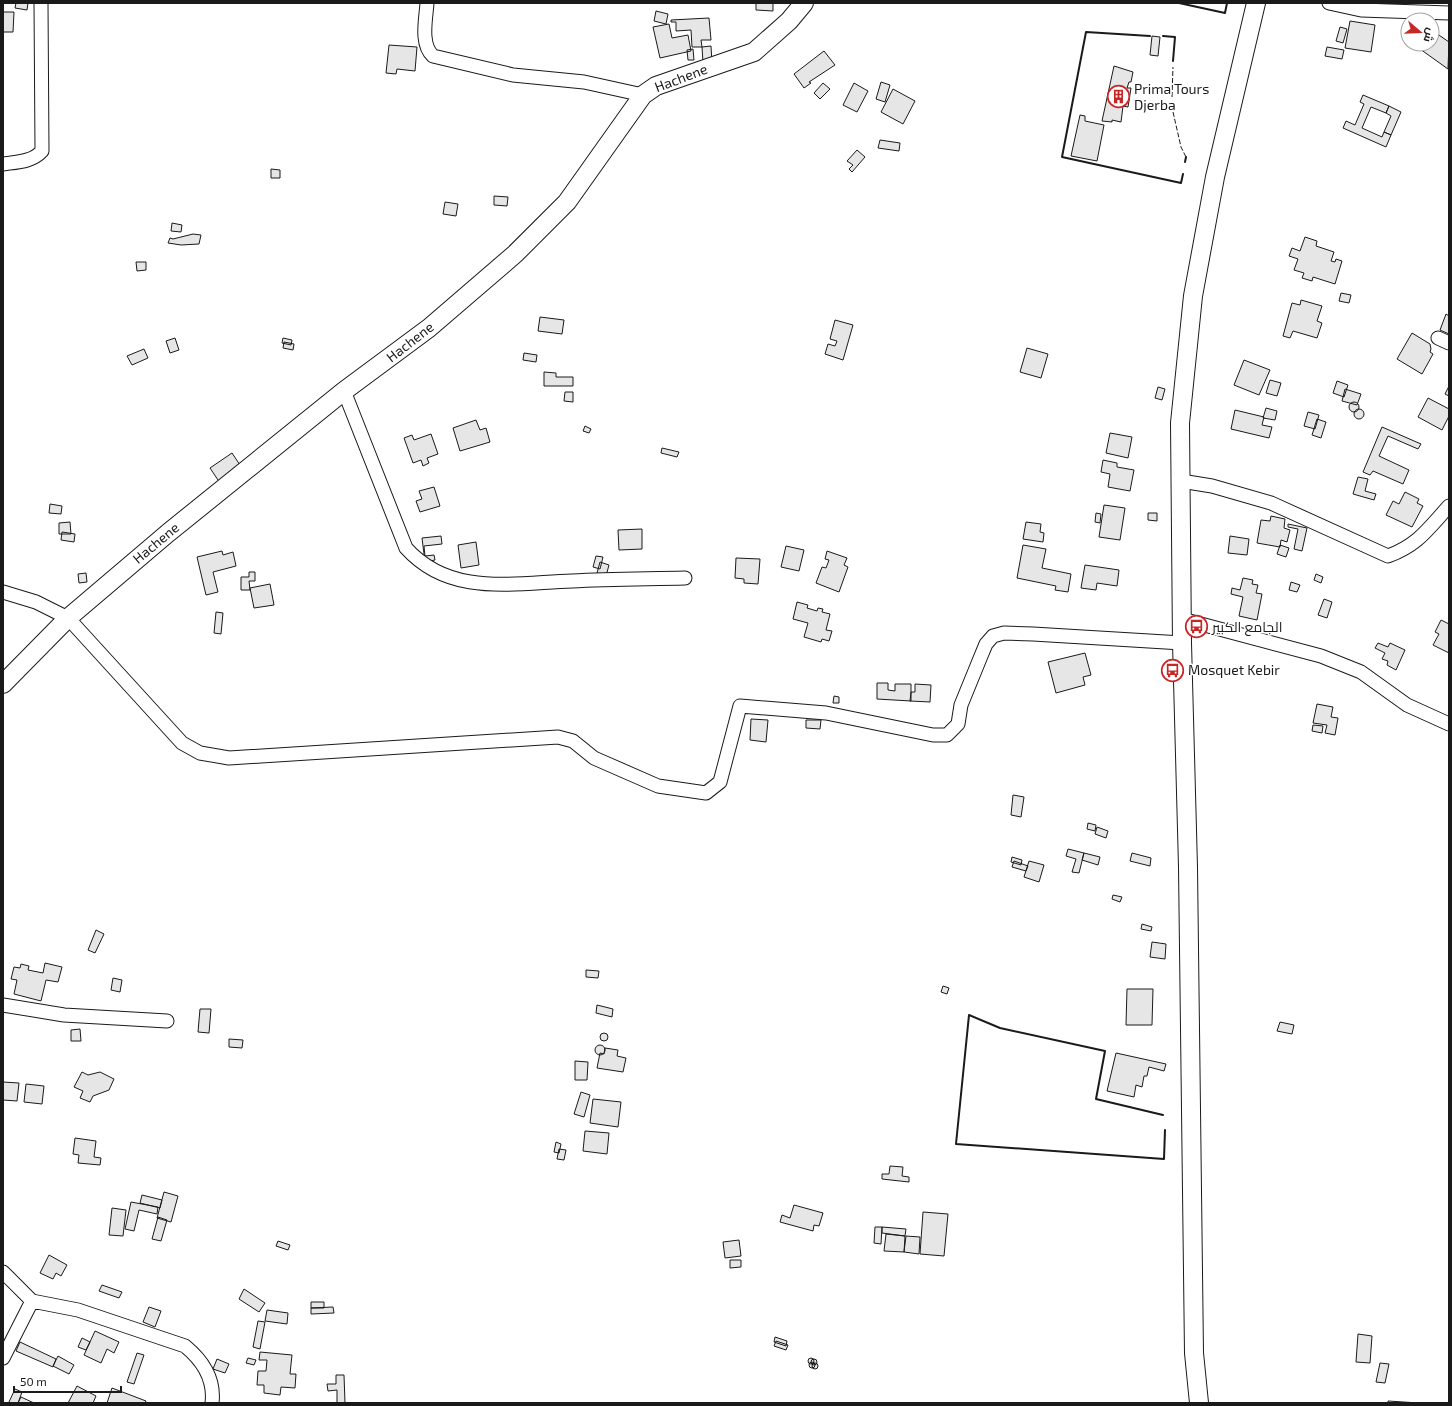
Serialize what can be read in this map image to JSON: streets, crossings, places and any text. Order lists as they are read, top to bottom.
{
  "streets": {
    "main road": ["Hachene"]
  },
  "places": {
    "building": ["Prima Tours Djerba"],
    "bus stop": ["الجامع الكبير", "Mosquet Kebir"]
  },
  "scale_bar": "50 m",
  "north": "right"
}
